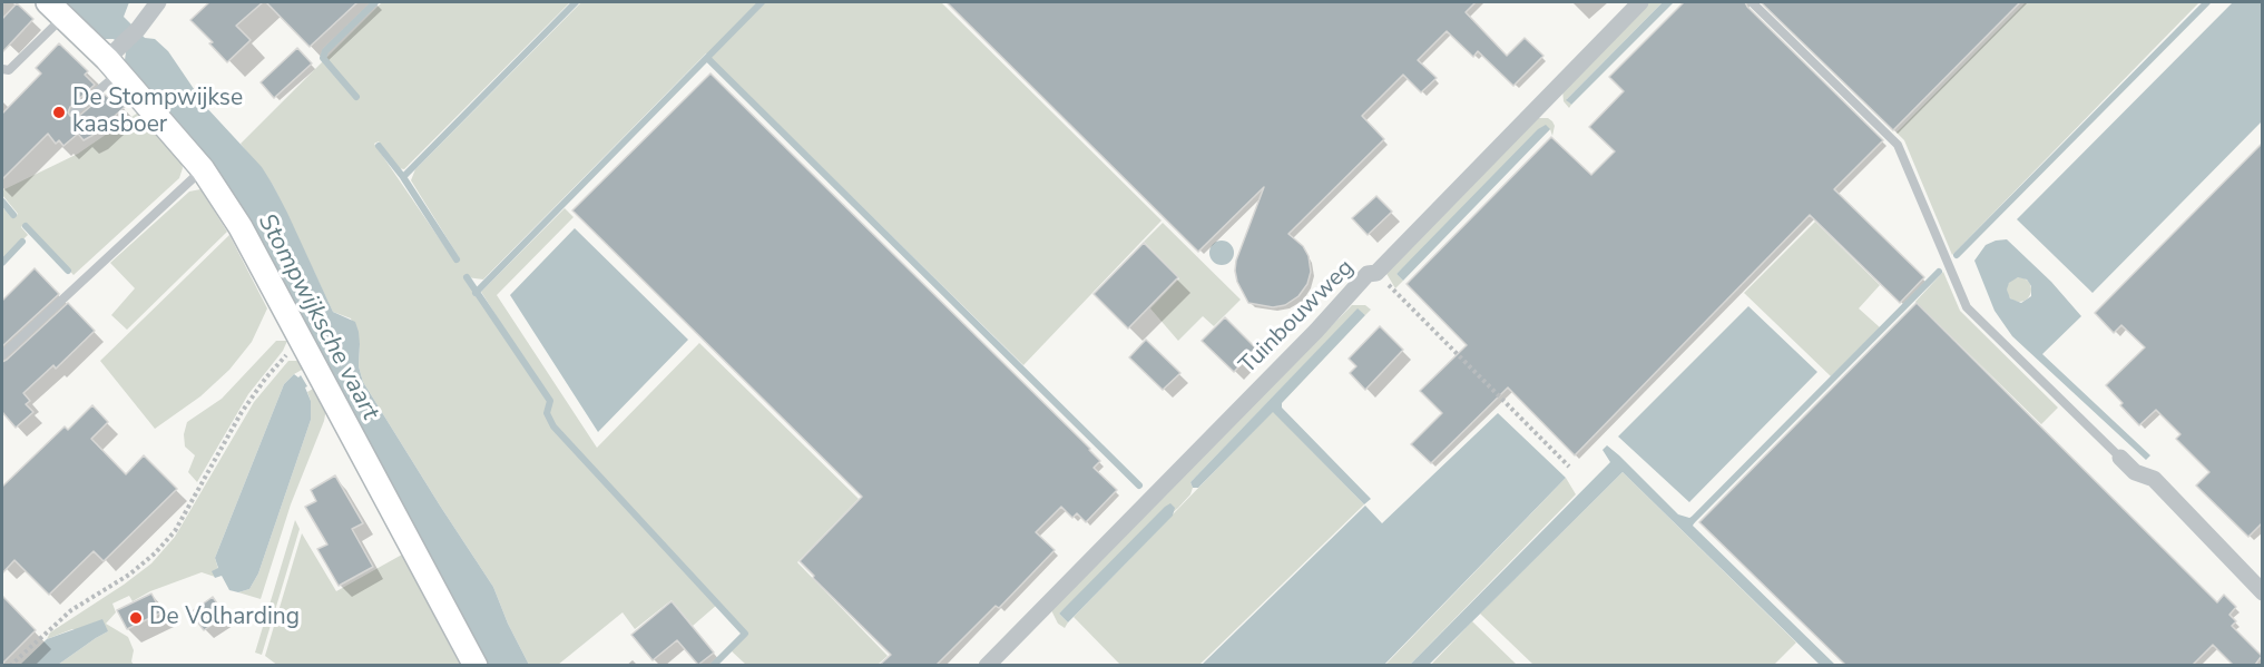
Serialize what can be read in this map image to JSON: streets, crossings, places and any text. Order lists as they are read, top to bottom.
{
  "streets": {
    "street": ["Tuinbouwweg"]
  },
  "water": ["Stompwijksche vaart"],
  "places": ["De Stompwijkse kaasboer", "De Volharding"]
}
